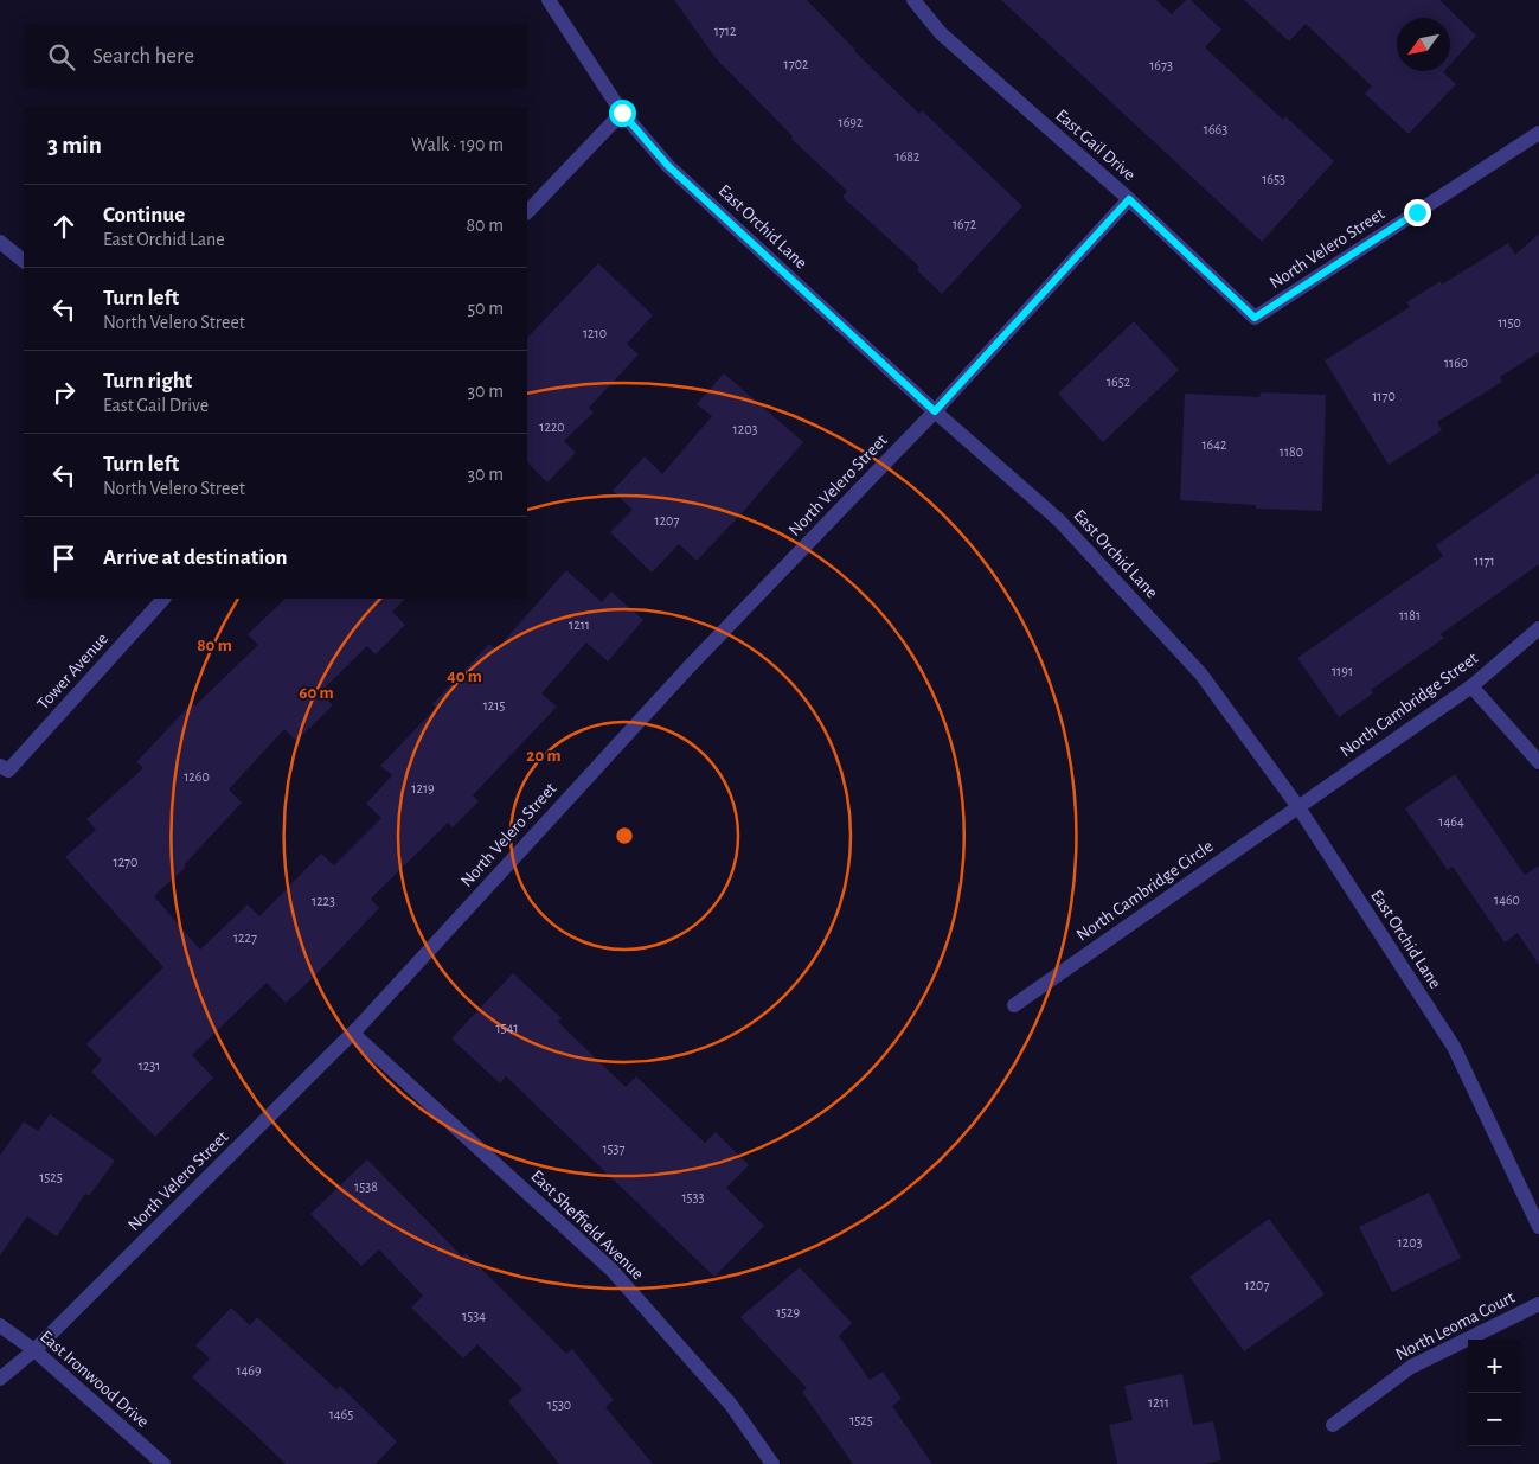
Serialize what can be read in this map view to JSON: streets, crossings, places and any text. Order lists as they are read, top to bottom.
{
  "streets": {
    "street": [
      "East Gail Drive",
      "East Orchid Lane",
      "North Velero Street",
      "Tower Avenue",
      "North Cambridge Street",
      "North Cambridge Circle",
      "East Sheffield Avenue",
      "North Leoma Court",
      "East Ironwood Drive"
    ]
  },
  "crossings": [
    ["East Gail Drive", "North Velero Street"],
    ["East Orchid Lane", "North Velero Street"],
    ["East Orchid Lane", "North Cambridge Street"],
    ["East Orchid Lane", "North Cambridge Circle"],
    ["North Velero Street", "East Sheffield Avenue"],
    ["North Velero Street", "East Ironwood Drive"],
    ["North Cambridge Street", "North Cambridge Circle"]
  ],
  "house_numbers": [
    "1712",
    "1702",
    "1673",
    "1692",
    "1663",
    "1682",
    "1653",
    "1672",
    "1150",
    "1210",
    "1160",
    "1652",
    "1170",
    "1220",
    "1203",
    "1642",
    "1180",
    "1207",
    "1171",
    "1181",
    "1211",
    "1191",
    "1215",
    "1260",
    "1219",
    "1464",
    "1270",
    "1460",
    "1223",
    "1227",
    "1541",
    "1231",
    "1537",
    "1525",
    "1538",
    "1533",
    "1203",
    "1207",
    "1529",
    "1534",
    "1469",
    "1211",
    "1530",
    "1465",
    "1525"
  ],
  "north": "bottom left",
  "page": {
    "search": "Search here",
    "heading": ["3 min", "Walk · 190 m"],
    "list": [
      ["Continue", "East Orchid Lane", "80 m"],
      ["Turn left", "North Velero Street", "50 m"],
      ["Turn right", "East Gail Drive", "30 m"],
      ["Turn left", "North Velero Street", "30 m"],
      "Arrive at destination"
    ],
    "map_buttons": ["+", "−"]
  },
  "rings": [
    "80 m",
    "40 m",
    "60 m",
    "20 m"
  ]
}
